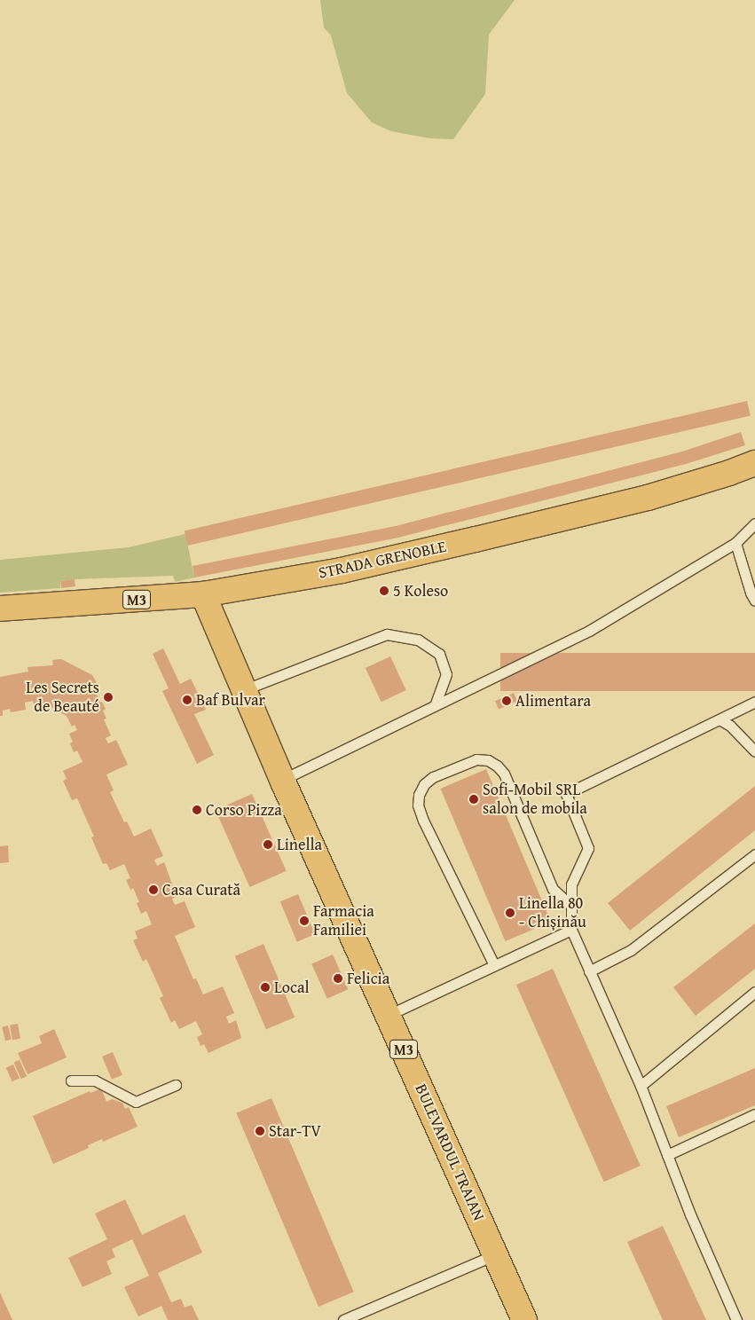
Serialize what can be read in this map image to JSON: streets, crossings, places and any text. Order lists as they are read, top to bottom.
{
  "streets": {
    "main road": ["STRADA GRENOBLE", "M3", "BULEVARDUL TRAIAN"]
  },
  "crossings": [
    ["STRADA GRENOBLE", "BULEVARDUL TRAIAN"]
  ],
  "places": [
    "5 Koleso",
    "Les Secrets de Beauté",
    "Baf Bulvar",
    "Alimentara",
    "Sofi-Mobil SRL salon de mobila",
    "Corso Pizza",
    "Linella",
    "Casa Curată",
    "Linella 80 - Chișinău",
    "Farmacia Familiei",
    "Felicia",
    "Local",
    "Star-TV"
  ]
}
